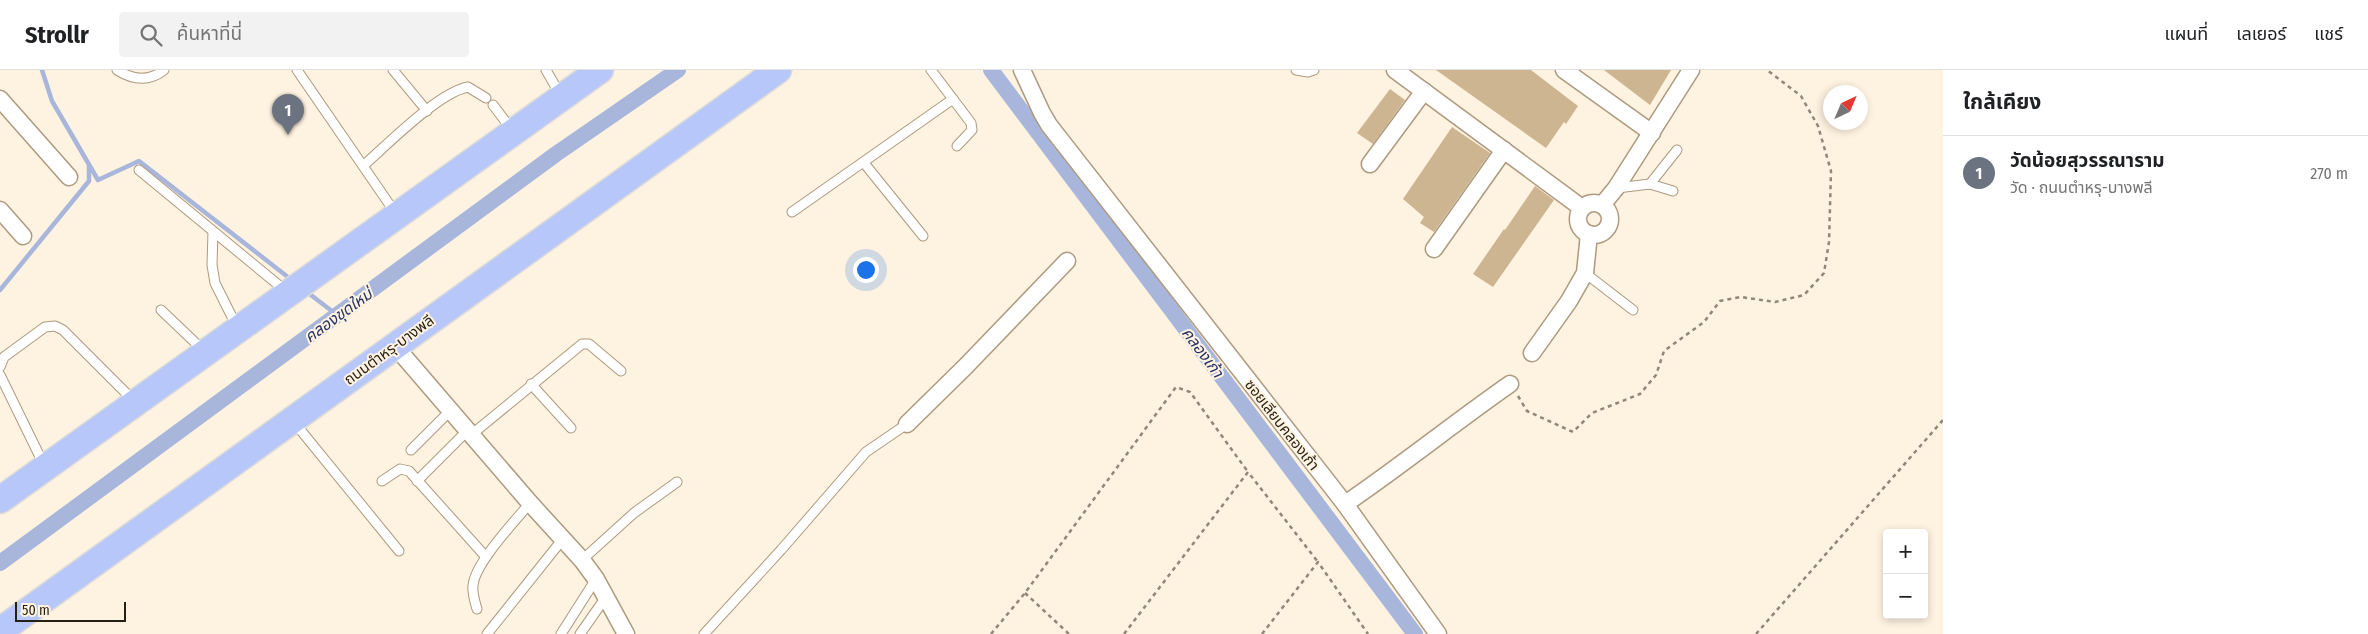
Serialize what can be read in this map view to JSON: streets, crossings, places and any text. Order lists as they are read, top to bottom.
{
  "streets": {
    "main road": ["ถนนตำหรุ-บางพลี"],
    "street": ["ซอยเลียบคลองเก้า"]
  },
  "water": ["คลองขุดใหม่", "คลองเก้า"],
  "scale_bar": "50 m",
  "north": "top right",
  "page": {
    "header": "Strollr",
    "search": "ค้นหาที่นี่",
    "nav": ["แผนที่", "เลเยอร์", "แชร์"],
    "heading": "ใกล้เคียง",
    "pins": "1",
    "list": [
      {
        "mark": "1",
        "name": "วัดน้อยสุวรรณาราม",
        "note": "วัด · ถนนตำหรุ-บางพลี",
        "value": "270 m"
      }
    ],
    "map_buttons": ["+", "−"],
    "scale": "50 m"
  }
}
